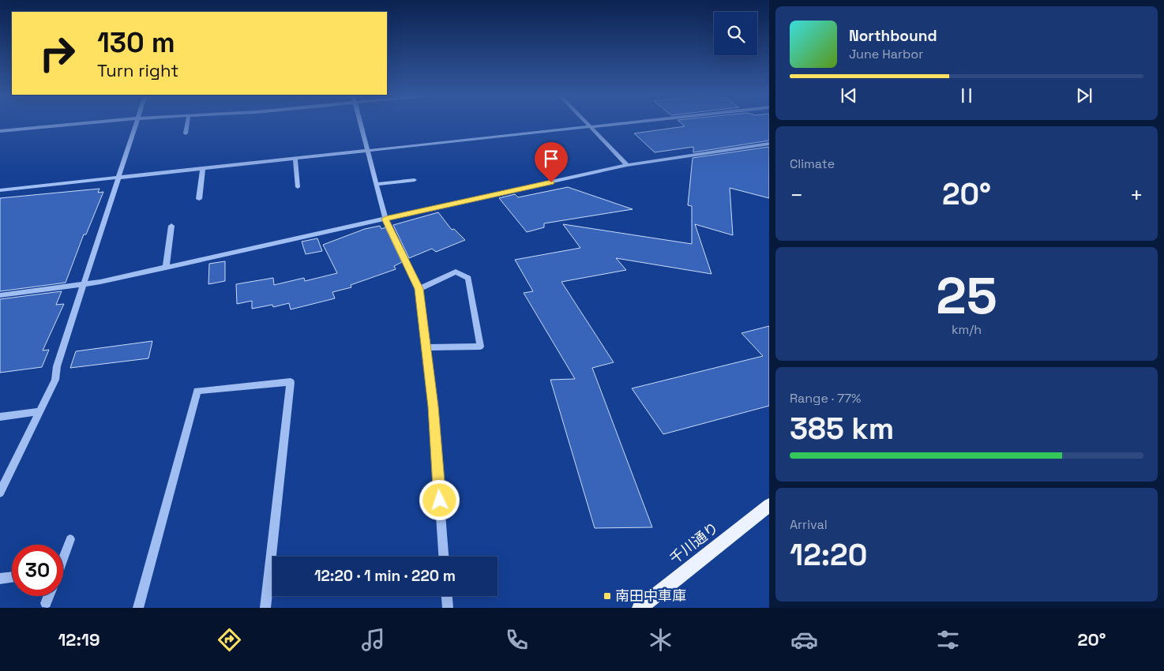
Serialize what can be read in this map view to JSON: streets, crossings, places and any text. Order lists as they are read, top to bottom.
{
  "streets": {
    "main road": ["千川通り"]
  },
  "places": {
    "transit": ["南田中車庫"]
  },
  "page": {
    "turn": ["130 m", "Turn right"],
    "song": ["Northbound", "June Harbor"],
    "tile": [
      "Climate",
      ["25", "km/h"],
      ["Range · 77%", "385 km"],
      ["Arrival", "12:20"]
    ],
    "heat": ["−", "20°", "+"],
    "limit": "30",
    "trip": "12:20 · 1 min · 220 m",
    "tabs": ["12:19", "20°"]
  }
}
